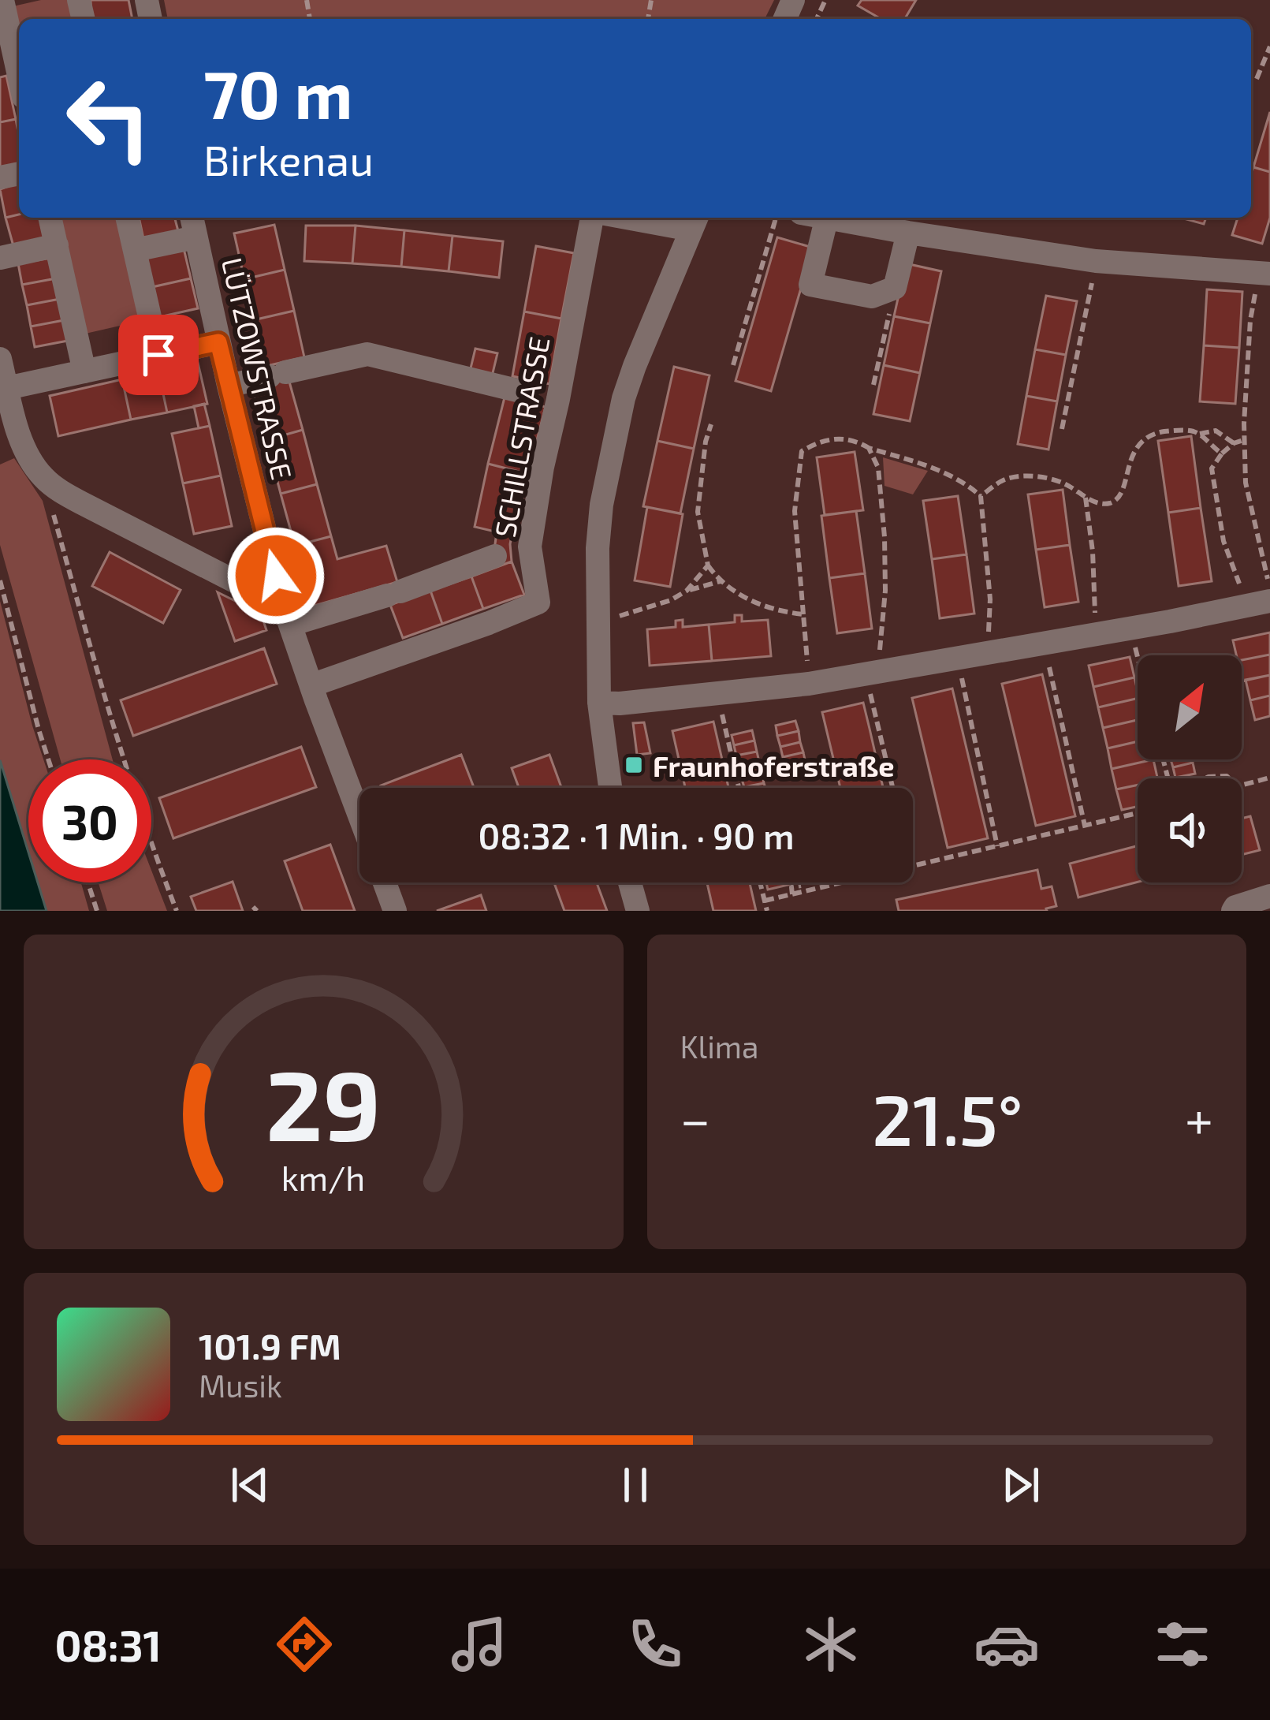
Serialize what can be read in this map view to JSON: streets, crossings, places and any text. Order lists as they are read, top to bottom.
{
  "streets": {
    "street": ["LÜTZOWSTRASSE", "SCHILLSTRASSE"]
  },
  "crossings": [
    ["LÜTZOWSTRASSE", "SCHILLSTRASSE"]
  ],
  "places": {
    "transit": ["Fraunhoferstraße"]
  },
  "north": "top right",
  "page": {
    "turn": ["70 m", "Birkenau"],
    "limit": "30",
    "trip": "08:32 · 1 Min. · 90 m",
    "tile": "Klima",
    "heat": ["−", "21.5°", "+"],
    "song": ["101.9 FM", "Musik"],
    "tabs": "08:31",
    "gauge": ["29", "km/h"]
  }
}
